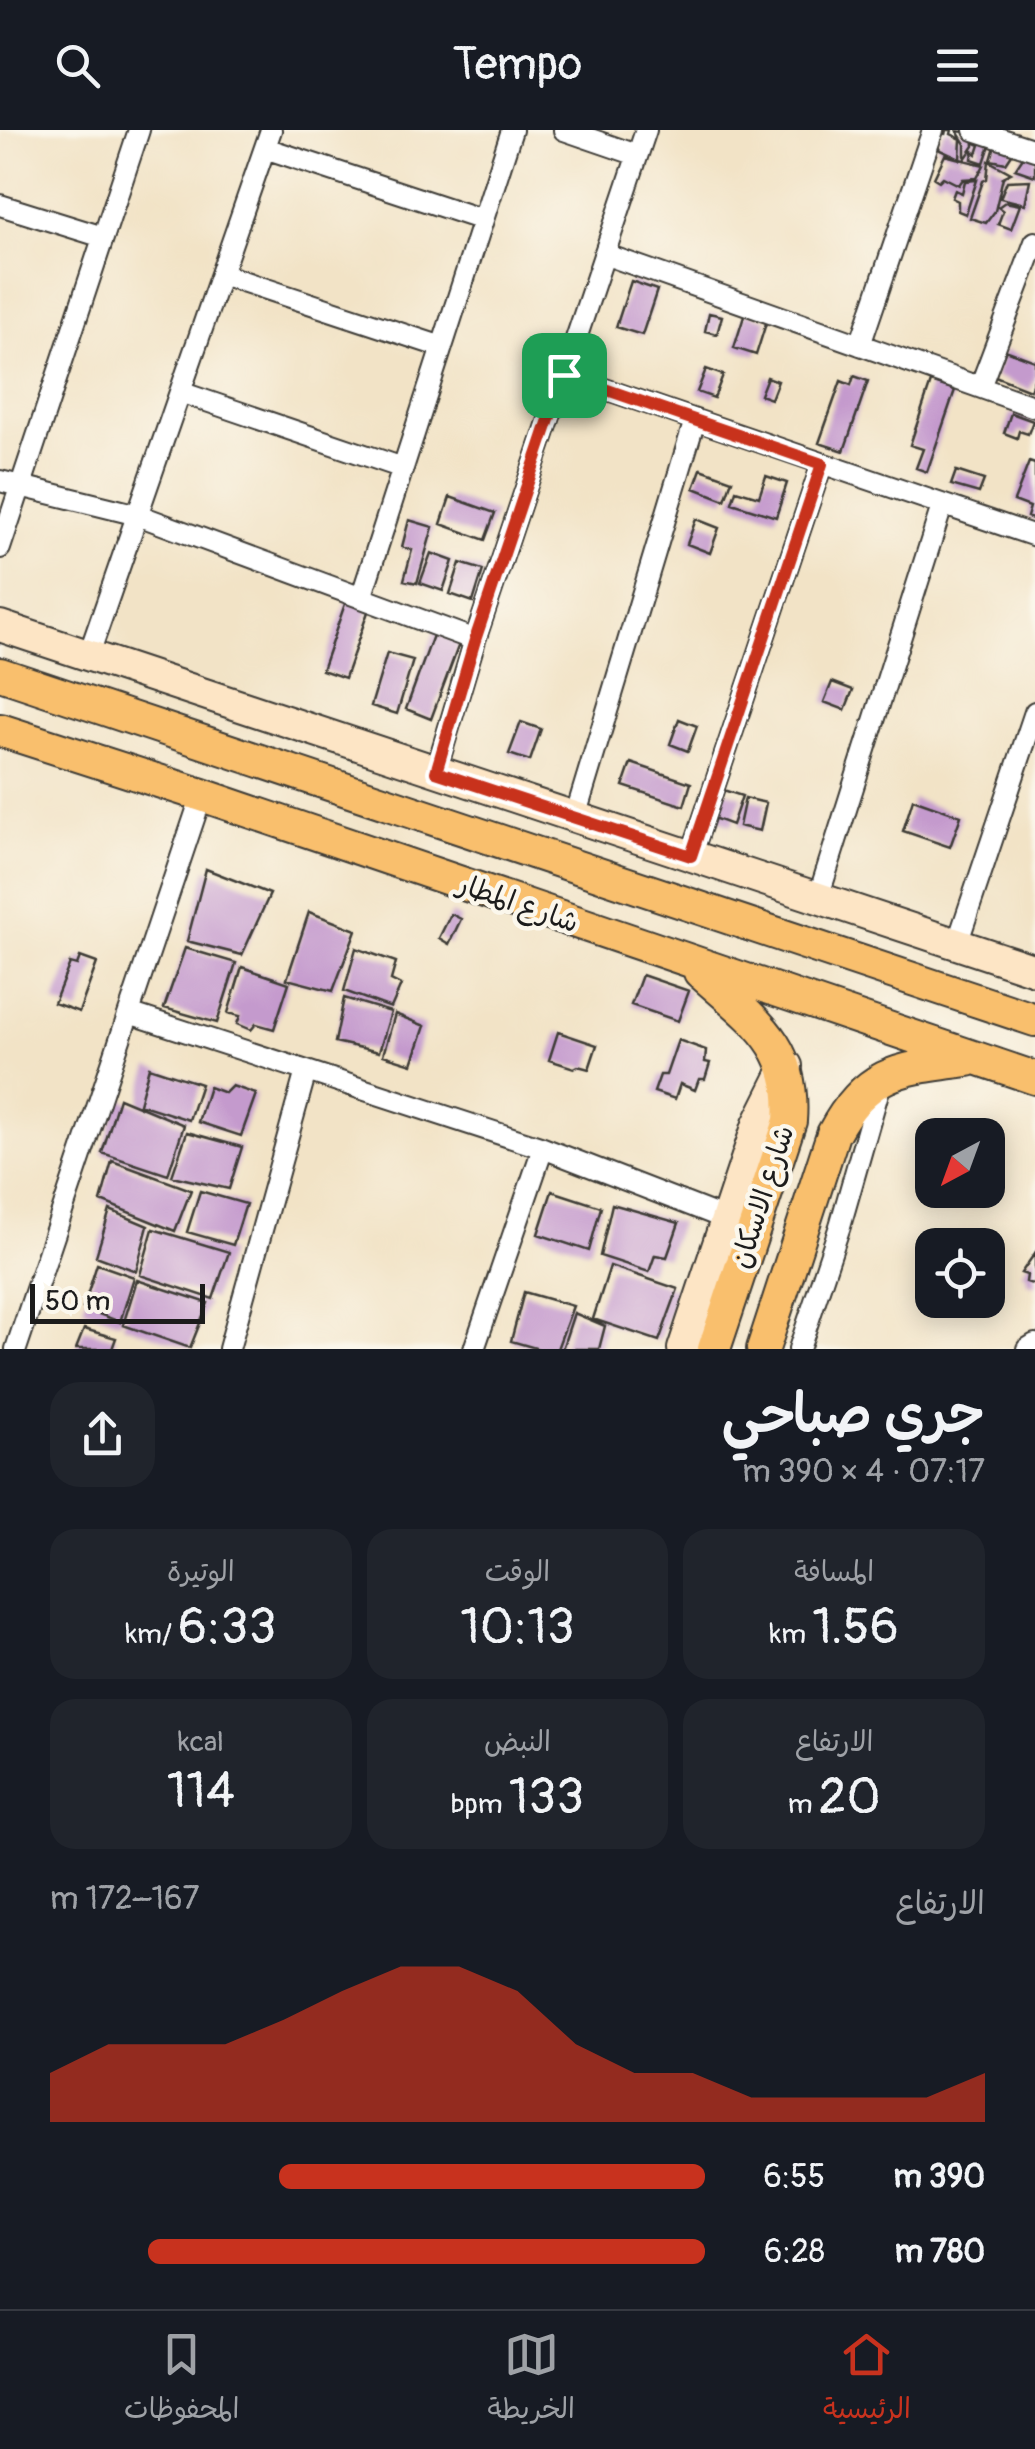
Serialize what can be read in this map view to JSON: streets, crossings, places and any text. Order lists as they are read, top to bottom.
{
  "streets": {
    "main road": ["شارع المطار", "شارع الاسكان"]
  },
  "crossings": [
    ["شارع المطار", "شارع الاسكان"]
  ],
  "scale_bar": "50 m",
  "north": "bottom left",
  "page": {
    "header": "Tempo",
    "scale": "50 m",
    "heading": ["جري صباحي", "07:17 · 4 × 390 m"],
    "stats": [
      ["المسافة", "1.56 km"],
      ["الوقت", "10:13"],
      ["الوتيرة", "6:33 /km"],
      ["الارتفاع", "20 m"],
      ["النبض", "133 bpm"],
      ["kcal", "114"]
    ],
    "chart": ["الارتفاع", "167–172 m"],
    "list": [
      {
        "name": "390 m",
        "note": "6:55"
      },
      {
        "name": "780 m",
        "note": "6:28"
      }
    ],
    "tabs": ["الرئيسية", "الخريطة", "المحفوظات"]
  }
}
